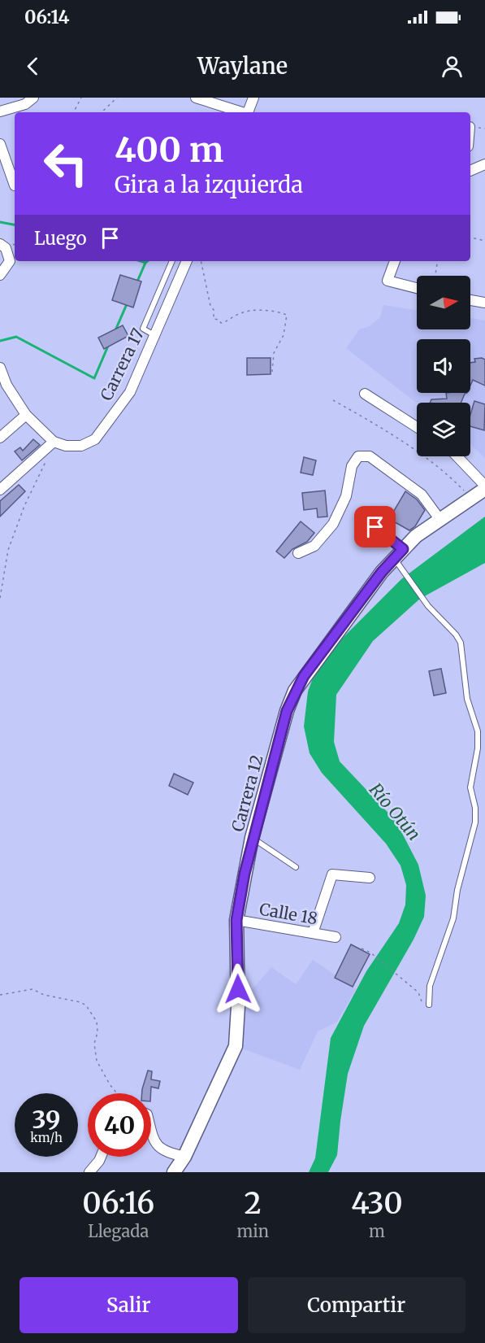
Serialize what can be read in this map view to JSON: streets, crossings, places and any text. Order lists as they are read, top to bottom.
{
  "streets": {
    "street": ["Carrera 17", "Carrera 12", "Calle 18"]
  },
  "crossings": [
    ["Carrera 12", "Calle 18"]
  ],
  "water": ["Río Otún"],
  "north": "right",
  "page": {
    "status": "06:14",
    "header": "Waylane",
    "turn": ["400 m", "Gira a la izquierda"],
    "then": "Luego",
    "speed": "39 km/h",
    "limit": "40",
    "eta": [
      "06:16",
      "Llegada",
      "2",
      "min",
      "430",
      "m"
    ],
    "buttons": ["Salir", "Compartir"]
  }
}
